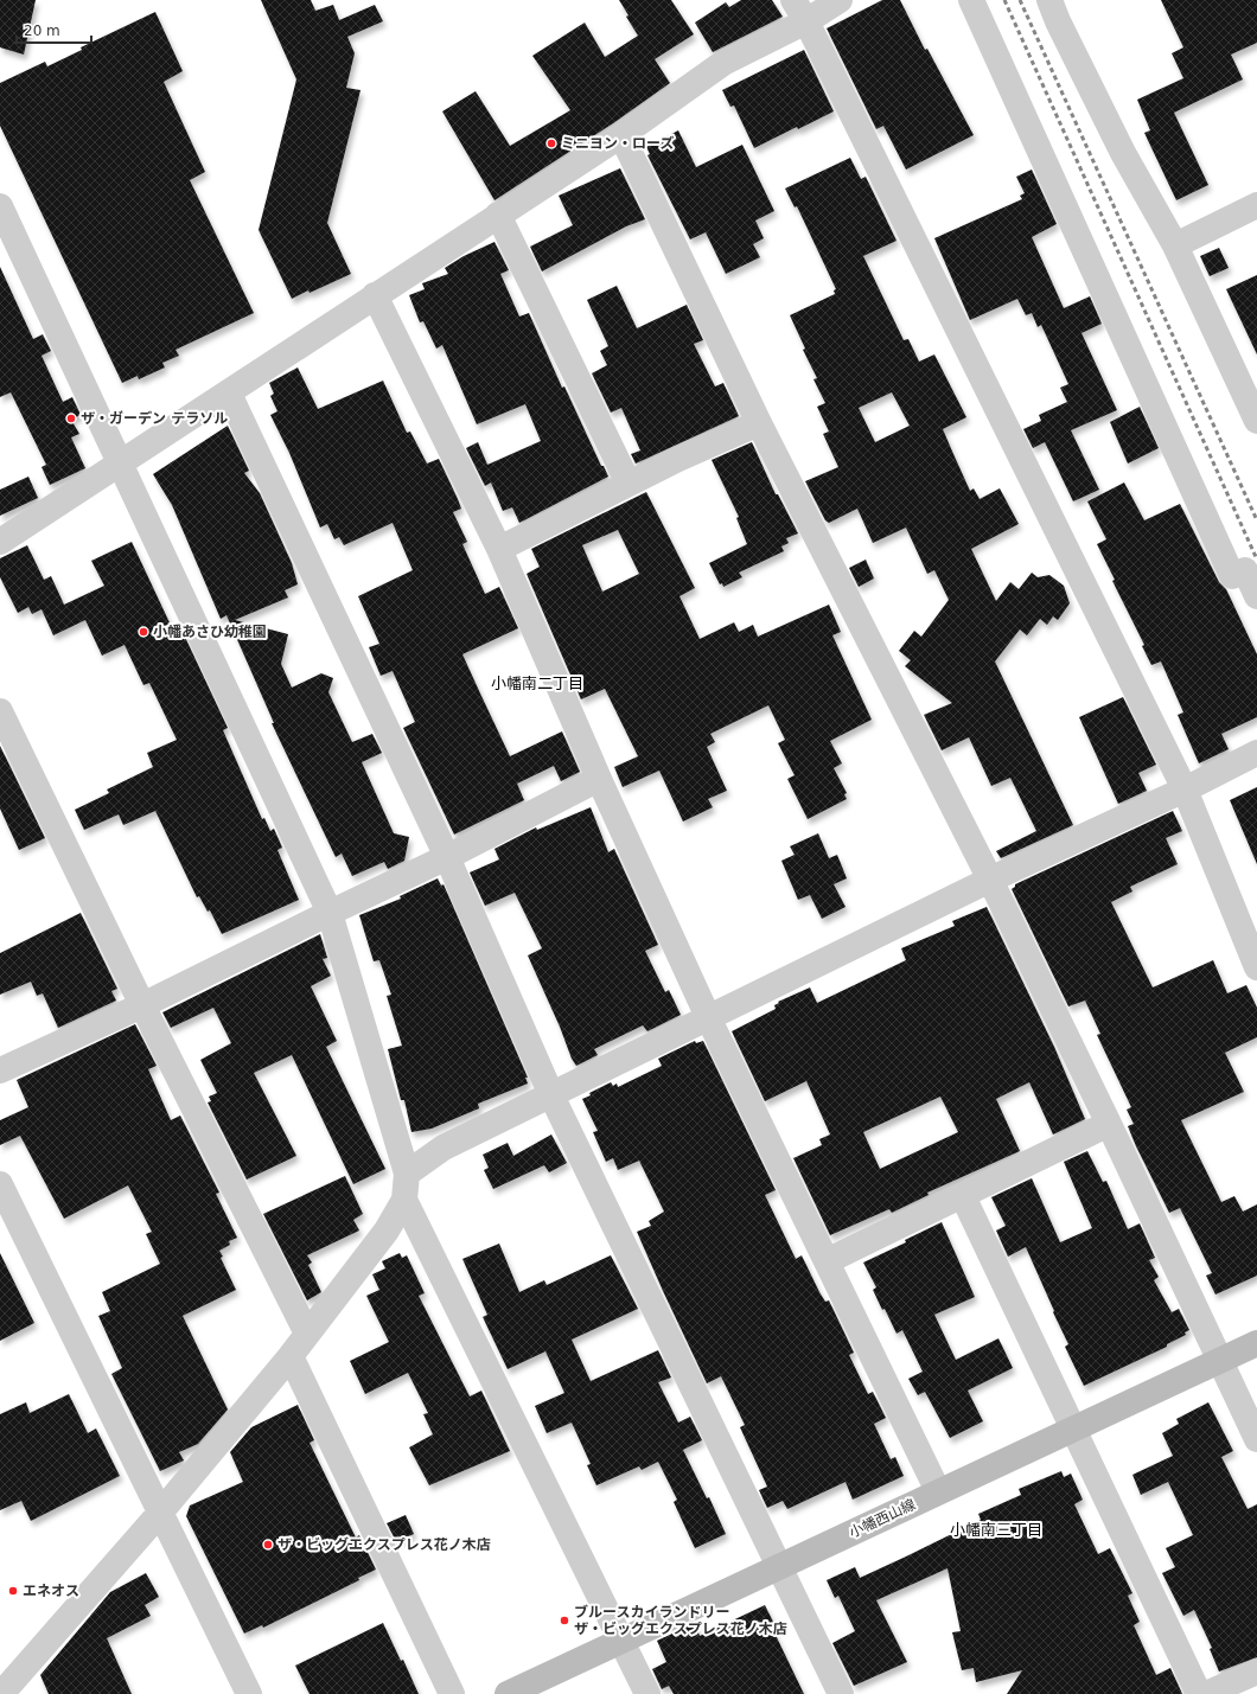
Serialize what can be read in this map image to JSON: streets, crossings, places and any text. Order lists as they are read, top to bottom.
{
  "streets": {
    "street": ["小幡西山線"]
  },
  "districts": ["小幡南二丁目", "小幡南三丁目"],
  "places": [
    "ミニヨン・ローズ",
    "ザ・ガーデン テラソル",
    "小幡あさひ幼稚園",
    "ザ・ビッグエクスプレス花ノ木店",
    "エネオス",
    "ブルースカイランドリー ザ・ビッグエクスプレス花ノ木店"
  ],
  "scale_bar": "20 m"
}
